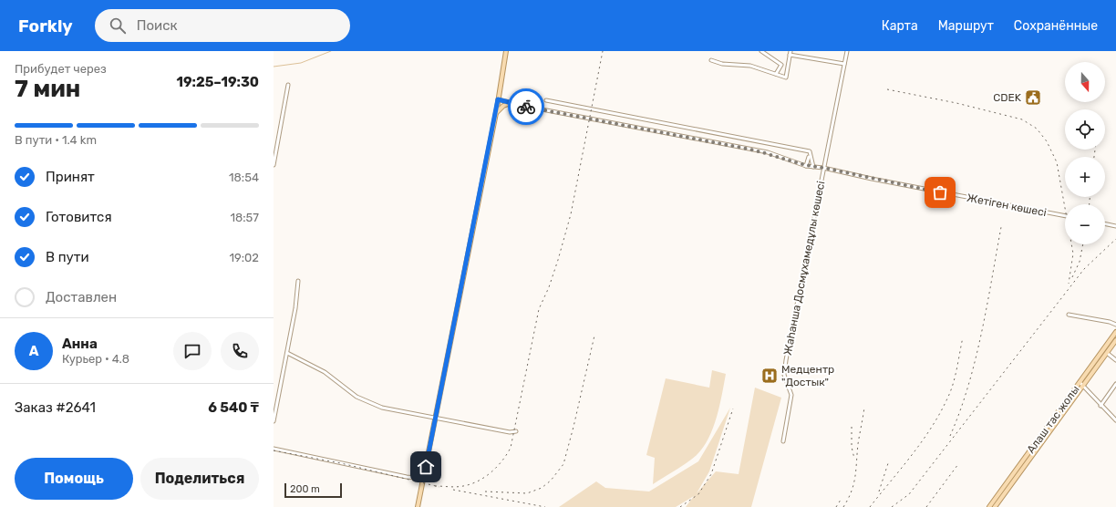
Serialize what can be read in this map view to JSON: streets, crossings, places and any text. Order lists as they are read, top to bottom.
{
  "streets": {
    "main road": ["Алаш тас жолы"],
    "street": ["Жетіген көшесі", "Жаһанша Досмұхамедұлы көшесі"]
  },
  "crossings": [
    ["Жетіген көшесі", "Жаһанша Досмұхамедұлы көшесі"]
  ],
  "places": {
    "public building": ["CDEK"],
    "hospital": ["Медцентр \"Достык\""]
  },
  "scale_bar": "200 m",
  "north": "bottom",
  "page": {
    "header": "Forkly",
    "search": "Поиск",
    "nav": ["Карта", "Маршрут", "Сохранённые"],
    "heading": ["7 мин", "Прибудет через", "19:25–19:30"],
    "panel": [
      "Анна",
      "Курьер · 4.8",
      "Заказ #2641",
      "6 540 ₸"
    ],
    "map_buttons": ["+", "−"],
    "bar": "В пути · 1.4 km",
    "list": [
      ["Принят", "18:54"],
      ["Готовится", "18:57"],
      ["В пути", "19:02"],
      "Доставлен"
    ],
    "round": "А",
    "buttons": ["Помощь", "Поделиться"],
    "scale": "200 m"
  }
}
